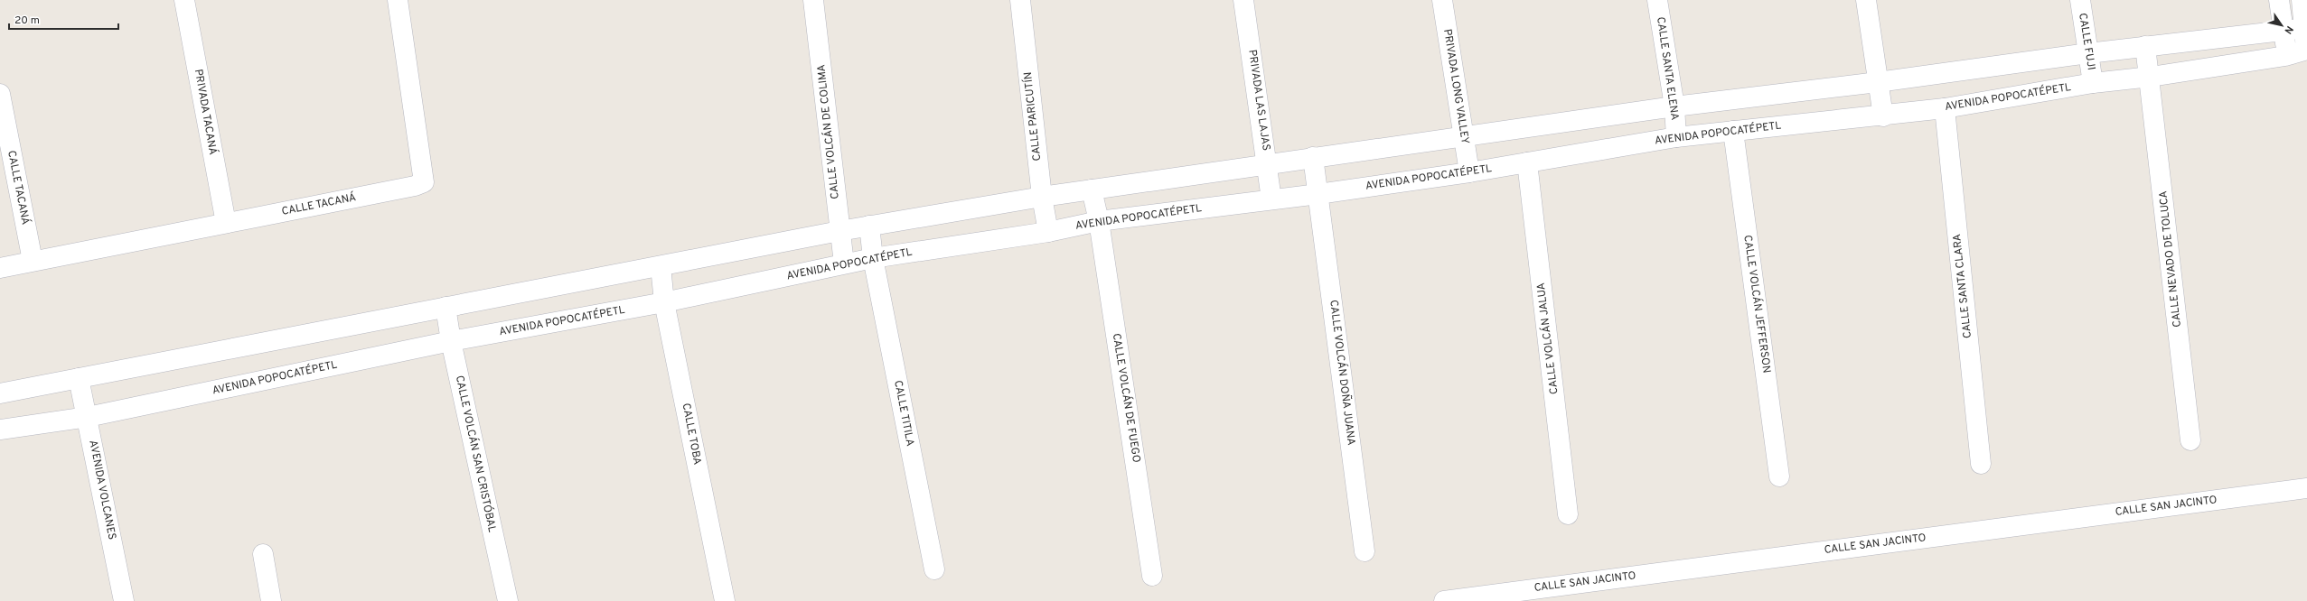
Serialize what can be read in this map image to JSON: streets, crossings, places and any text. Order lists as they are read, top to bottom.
{
  "streets": {
    "street": [
      "CALLE FUJI",
      "CALLE SANTA ELENA",
      "PRIVADA LONG VALLEY",
      "AVENIDA POPOCATÉPETL",
      "PRIVADA LAS LAJAS",
      "PRIVADA TACANÁ",
      "CALLE PARICUTÍN",
      "CALLE VOLCÁN DE COLIMA",
      "CALLE TACANÁ",
      "CALLE NEVADO DE TOLUCA",
      "CALLE SANTA CLARA",
      "CALLE VOLCÁN JEFFERSON",
      "CALLE VOLCÁN JALUA",
      "CALLE VOLCÁN DOÑA JUANA",
      "CALLE VOLCÁN DE FUEGO",
      "CALLE TITILA",
      "CALLE TOBA",
      "CALLE VOLCÁN SAN CRISTÓBAL",
      "AVENIDA VOLCANES",
      "CALLE SAN JACINTO"
    ]
  },
  "crossings": [
    ["CALLE FUJI", "AVENIDA POPOCATÉPETL"],
    ["CALLE SANTA ELENA", "AVENIDA POPOCATÉPETL"],
    ["PRIVADA LONG VALLEY", "AVENIDA POPOCATÉPETL"],
    ["AVENIDA POPOCATÉPETL", "PRIVADA LAS LAJAS"],
    ["AVENIDA POPOCATÉPETL", "CALLE PARICUTÍN"],
    ["AVENIDA POPOCATÉPETL", "CALLE VOLCÁN DE COLIMA"],
    ["AVENIDA POPOCATÉPETL", "CALLE NEVADO DE TOLUCA"],
    ["AVENIDA POPOCATÉPETL", "CALLE SANTA CLARA"],
    ["AVENIDA POPOCATÉPETL", "CALLE VOLCÁN JEFFERSON"],
    ["AVENIDA POPOCATÉPETL", "CALLE VOLCÁN JALUA"],
    ["AVENIDA POPOCATÉPETL", "CALLE VOLCÁN DOÑA JUANA"],
    ["AVENIDA POPOCATÉPETL", "CALLE VOLCÁN DE FUEGO"],
    ["AVENIDA POPOCATÉPETL", "CALLE TITILA"],
    ["AVENIDA POPOCATÉPETL", "CALLE TOBA"],
    ["AVENIDA POPOCATÉPETL", "CALLE VOLCÁN SAN CRISTÓBAL"],
    ["AVENIDA POPOCATÉPETL", "AVENIDA VOLCANES"],
    ["PRIVADA TACANÁ", "CALLE TACANÁ"]
  ],
  "scale_bar": "20 m",
  "north": "bottom right"
}
